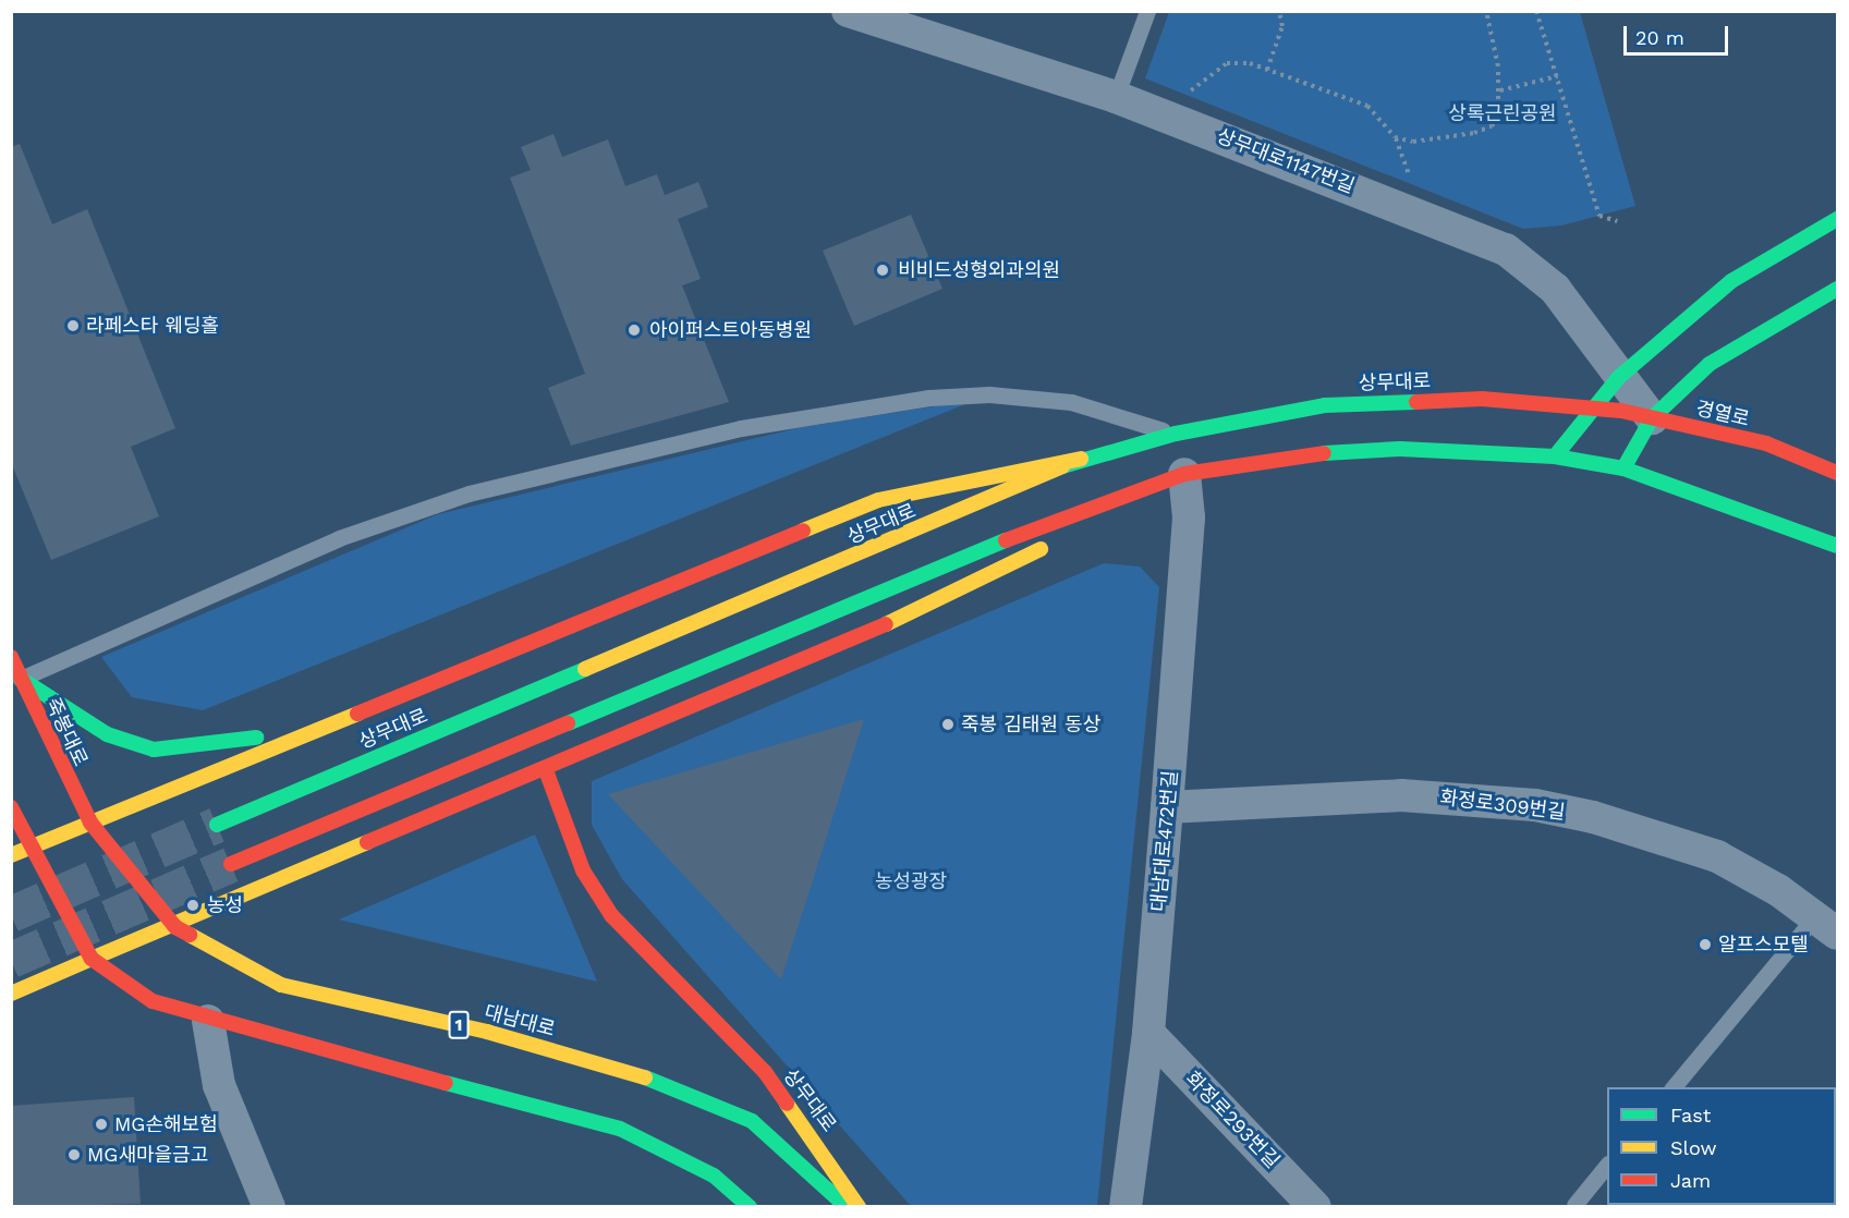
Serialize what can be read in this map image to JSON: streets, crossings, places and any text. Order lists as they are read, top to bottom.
{
  "streets": {
    "street": [
      "상무대로1147번길",
      "상무대로",
      "경열로",
      "죽봉대로",
      "화정로309번길",
      "대남대로472번길",
      "대남대로",
      "1",
      "화정로293번길"
    ]
  },
  "crossings": [
    ["상무대로1147번길", "경열로"],
    ["상무대로", "경열로"],
    ["죽봉대로", "대남대로"],
    ["화정로309번길", "대남대로472번길"],
    ["대남대로472번길", "화정로293번길"]
  ],
  "parks": ["상록근린공원", "농성광장"],
  "places": [
    "비비드성형외과의원",
    "라페스타 웨딩홀",
    "아이퍼스트아동병원",
    "죽봉 김태원 동상",
    "농성",
    "알프스모텔",
    "MG손해보험",
    "MG새마을금고"
  ],
  "legend": ["Fast", "Slow", "Jam"],
  "scale_bar": "20 m"
}
